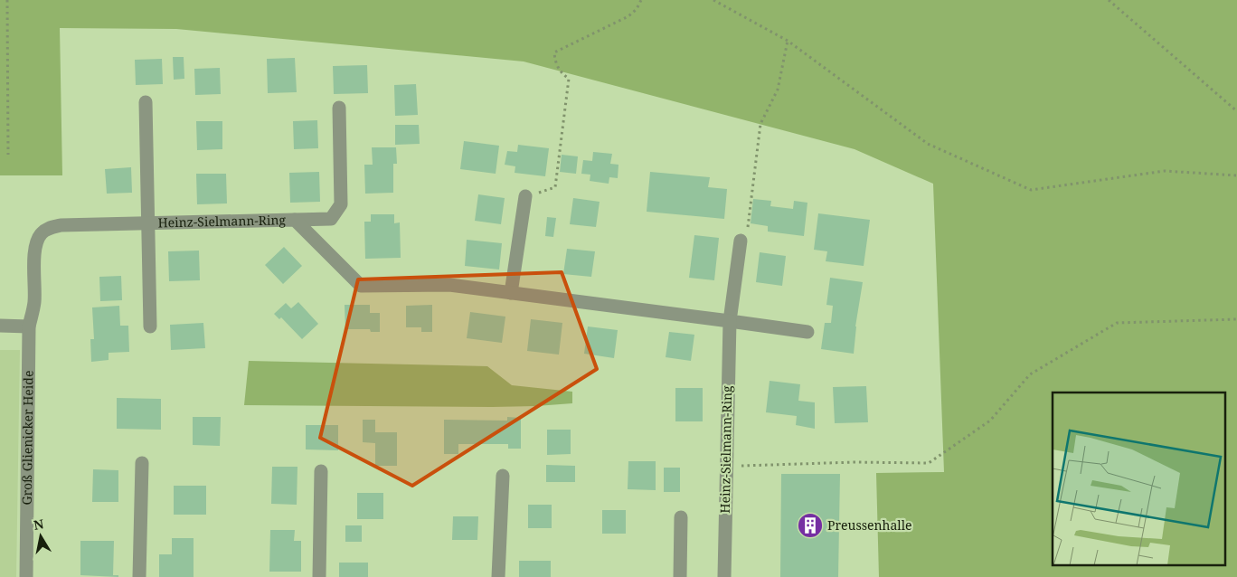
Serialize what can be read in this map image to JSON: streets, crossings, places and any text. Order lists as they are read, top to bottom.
{
  "streets": {
    "street": ["Heinz-Sielmann-Ring", "Groß Glienicker Heide"]
  },
  "crossings": [
    ["Heinz-Sielmann-Ring", "Groß Glienicker Heide"]
  ],
  "places": {
    "building": ["Preussenhalle"]
  },
  "north": "top"
}
